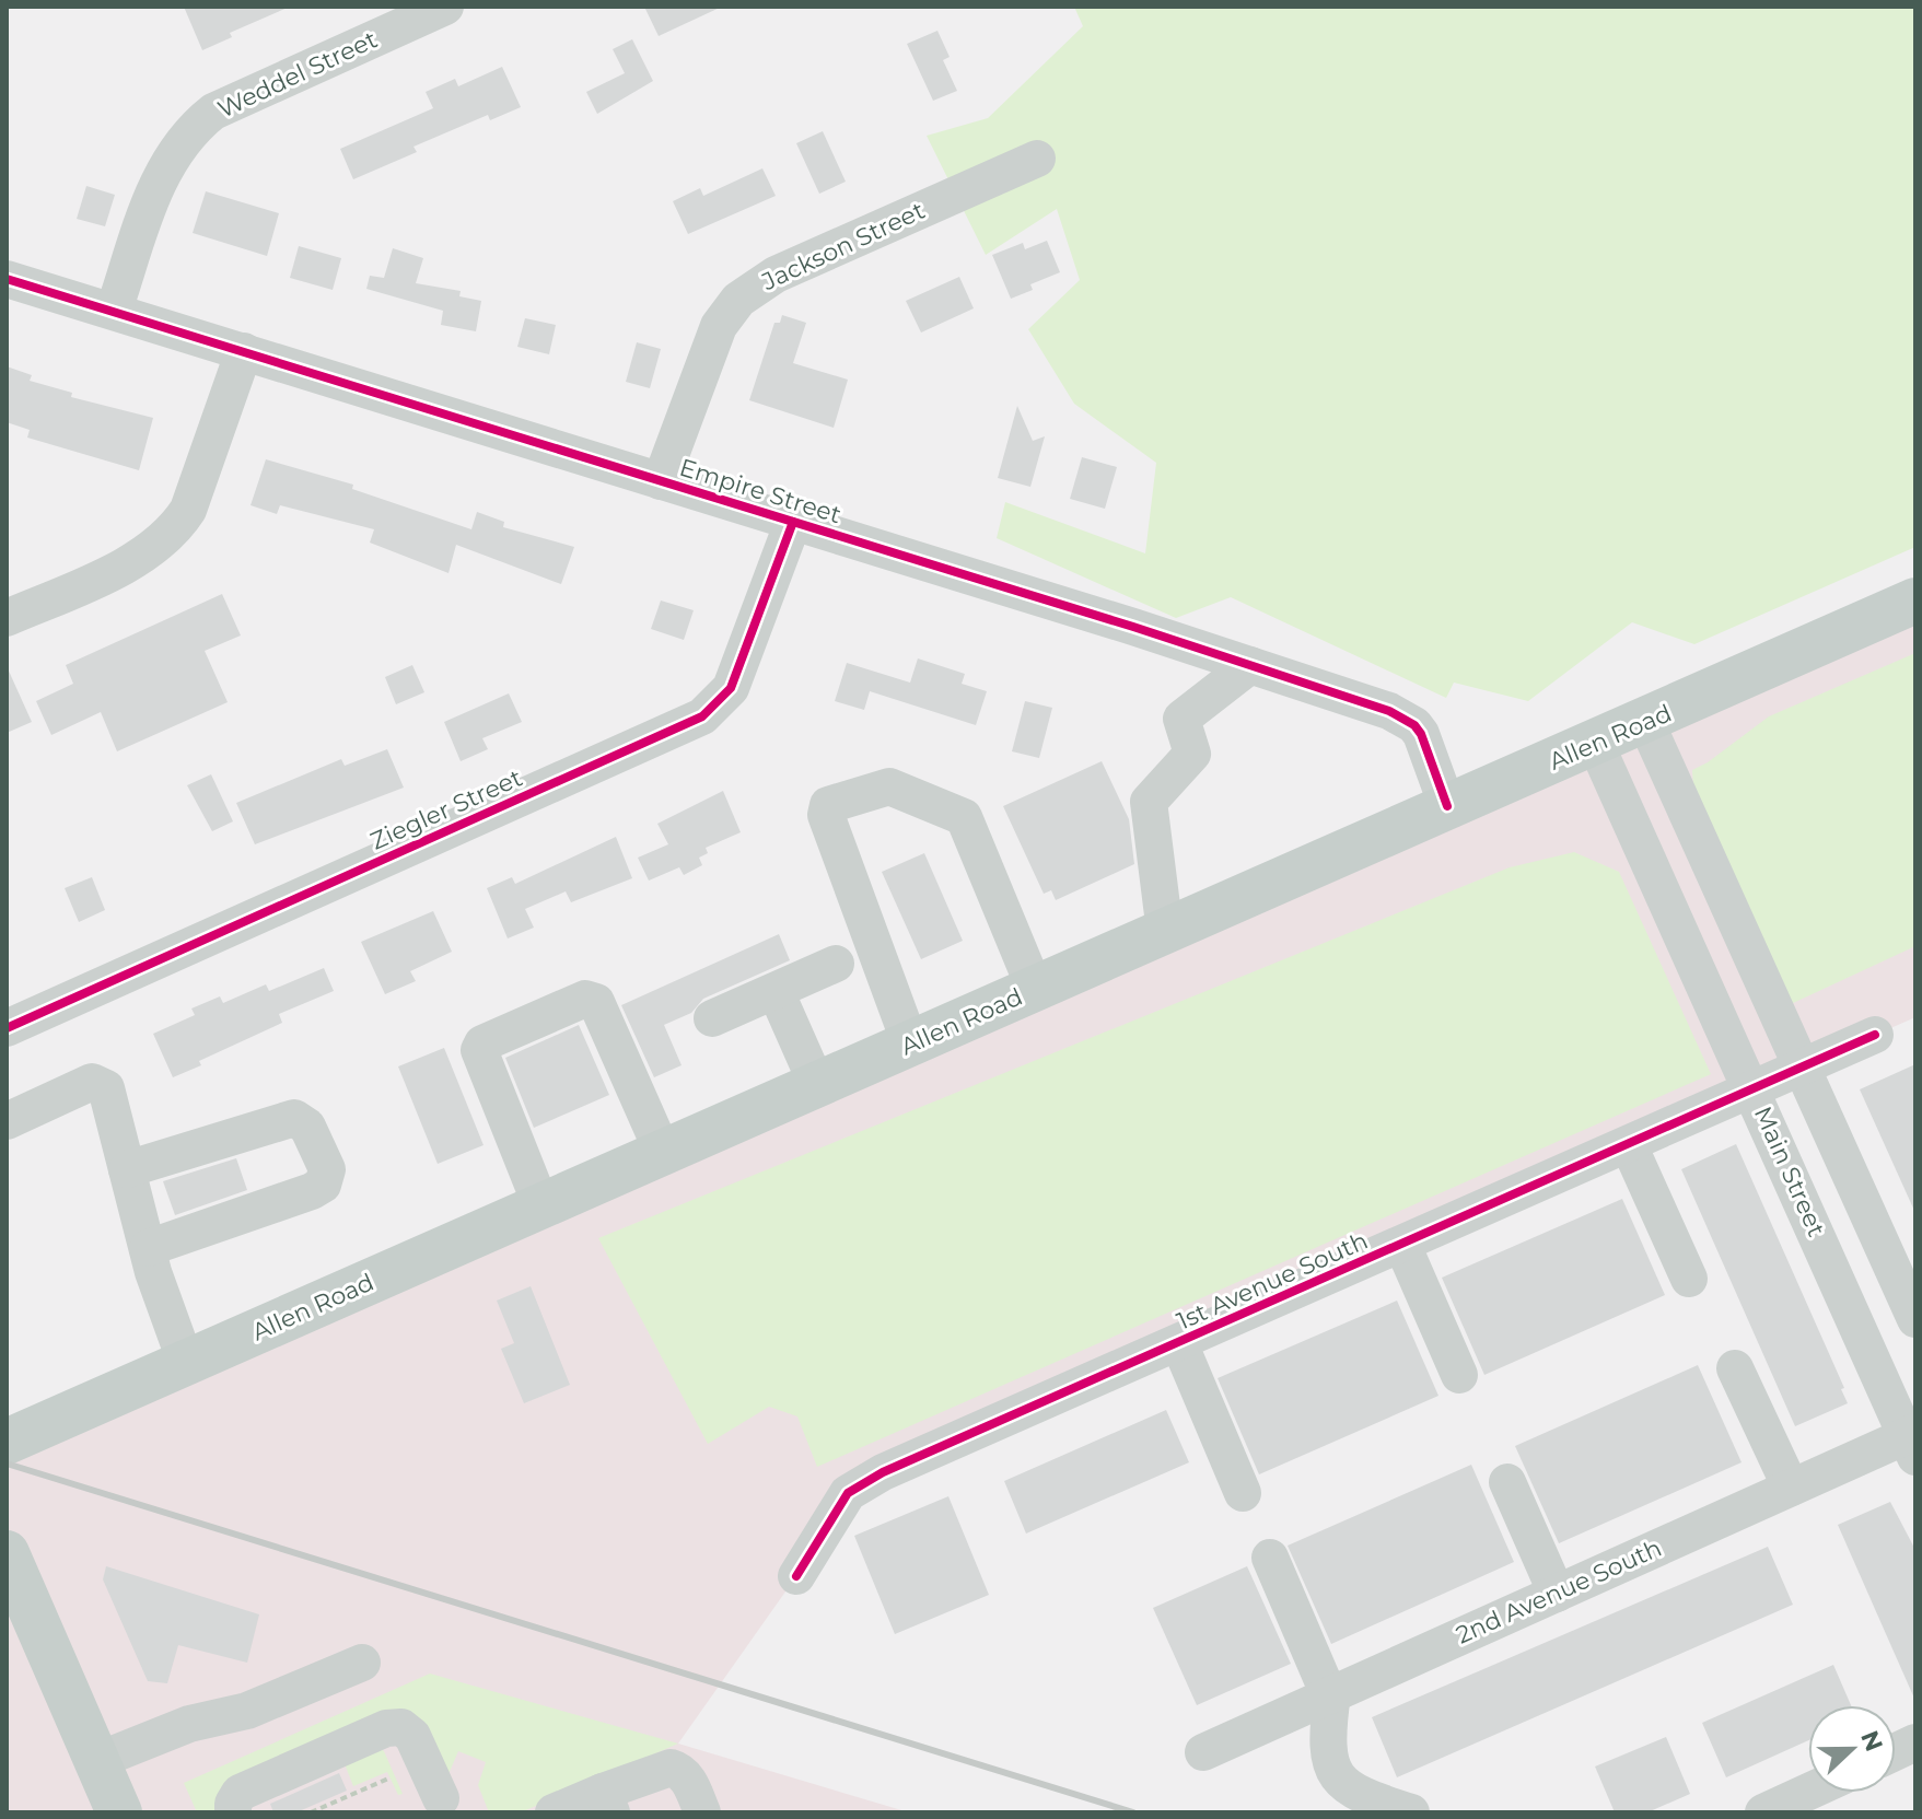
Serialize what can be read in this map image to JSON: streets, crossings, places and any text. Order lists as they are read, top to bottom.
{
  "streets": {
    "main road": ["Allen Road"],
    "street": [
      "Weddel Street",
      "Jackson Street",
      "Empire Street",
      "Ziegler Street",
      "Main Street",
      "1st Avenue South",
      "2nd Avenue South"
    ]
  },
  "crossings": [
    ["Weddel Street", "Empire Street"],
    ["Jackson Street", "Empire Street"],
    ["Empire Street", "Allen Road"],
    ["Empire Street", "Ziegler Street"],
    ["Allen Road", "Main Street"],
    ["Main Street", "1st Avenue South"],
    ["Main Street", "2nd Avenue South"]
  ],
  "north": "right"
}
